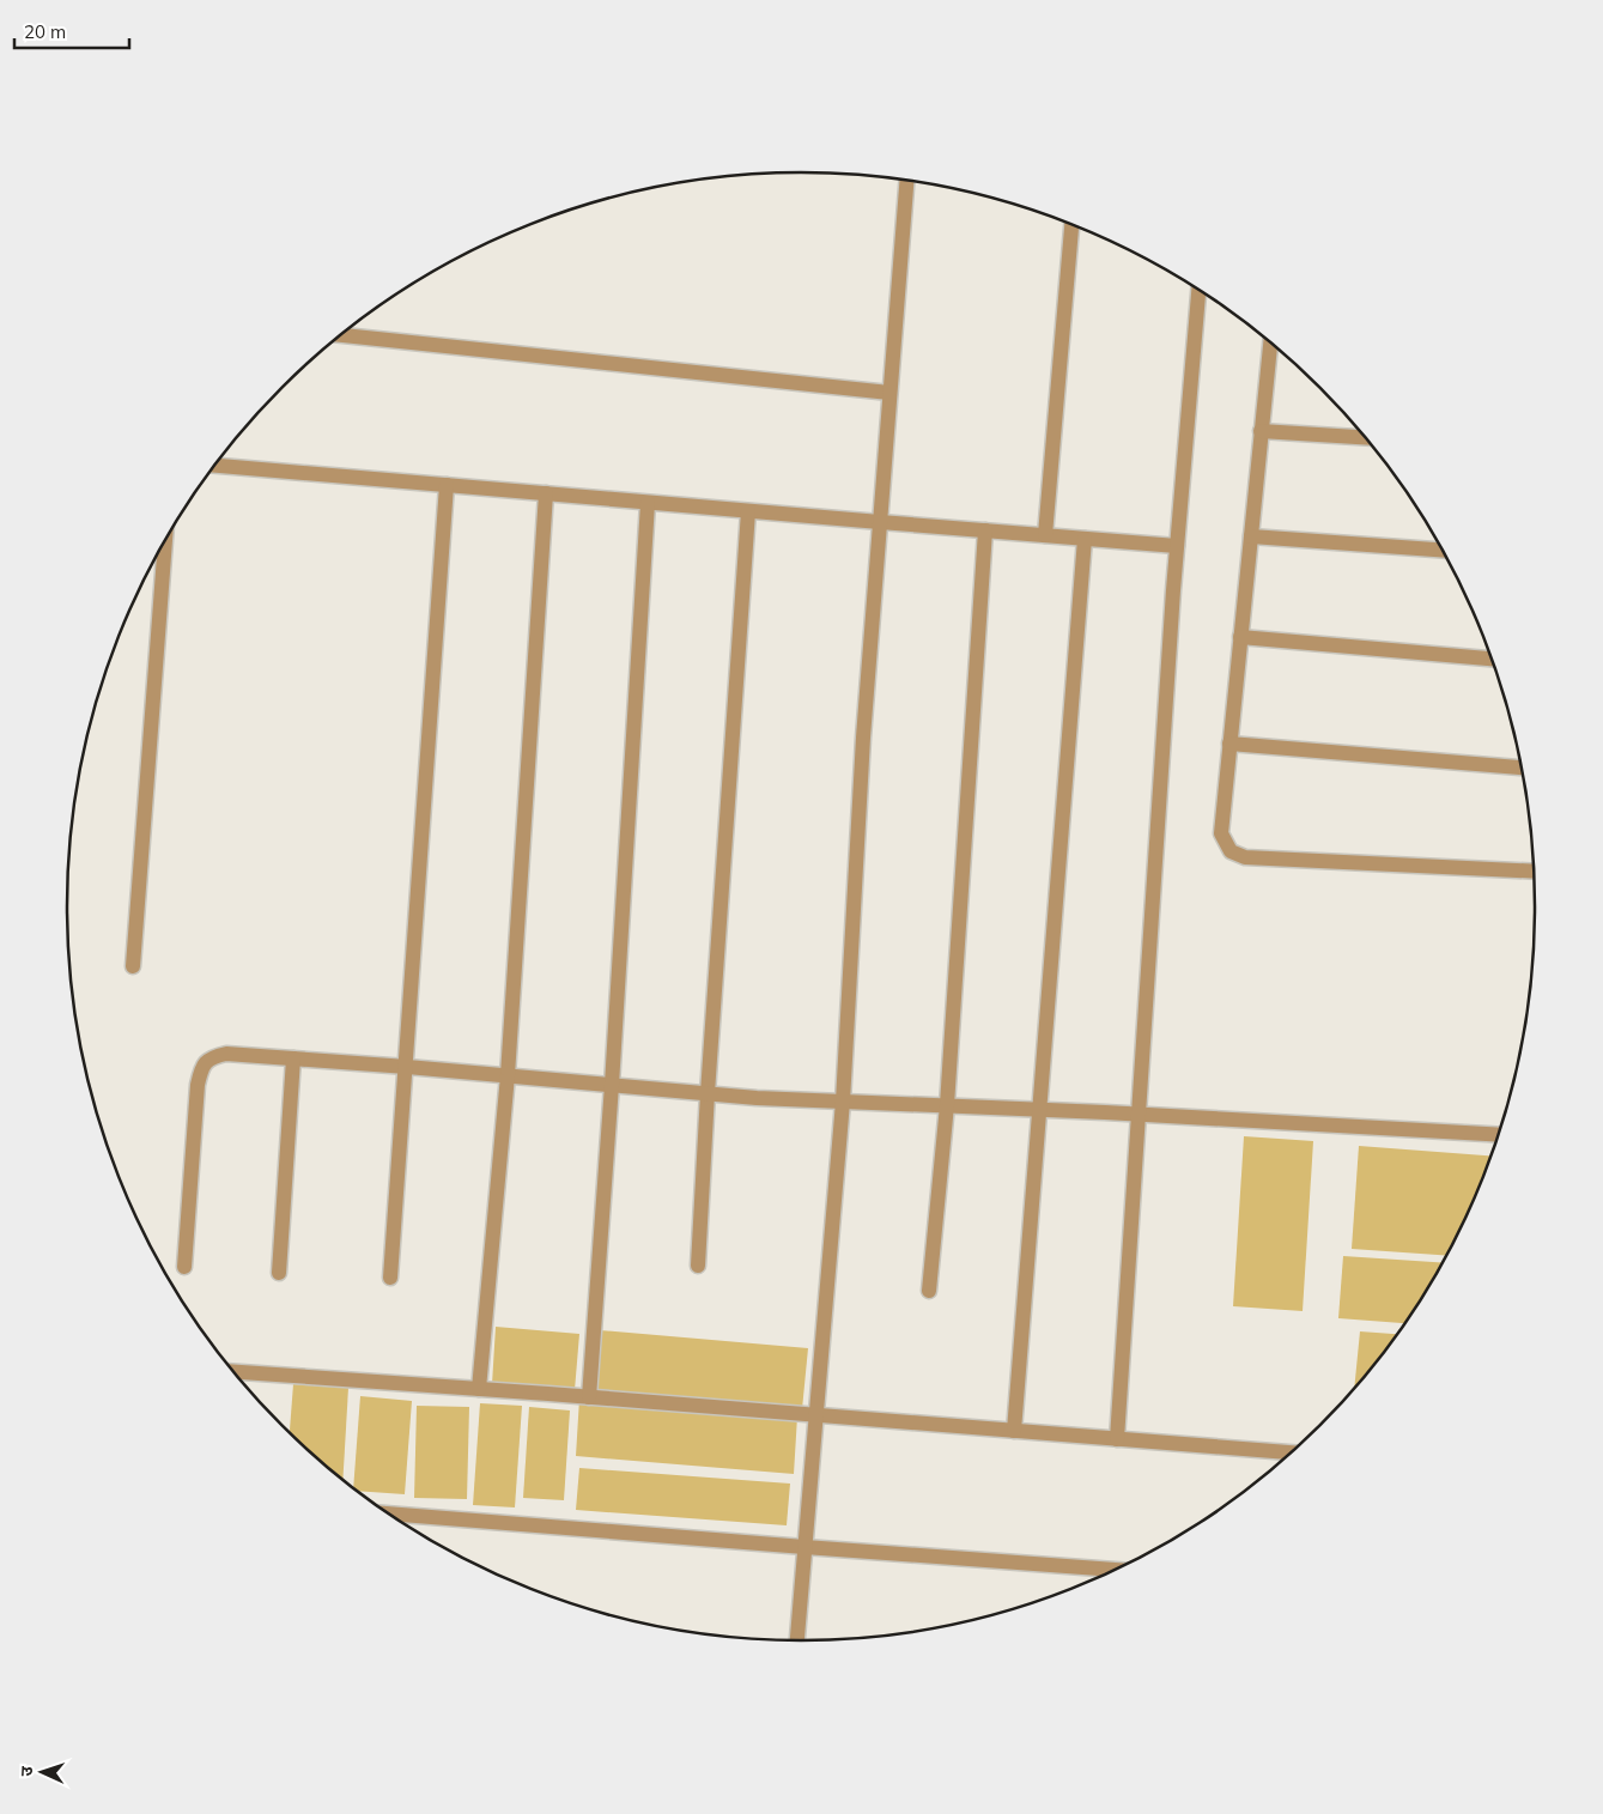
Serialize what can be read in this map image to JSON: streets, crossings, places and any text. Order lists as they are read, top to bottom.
{
  "scale_bar": "20 m",
  "north": "left"
}
